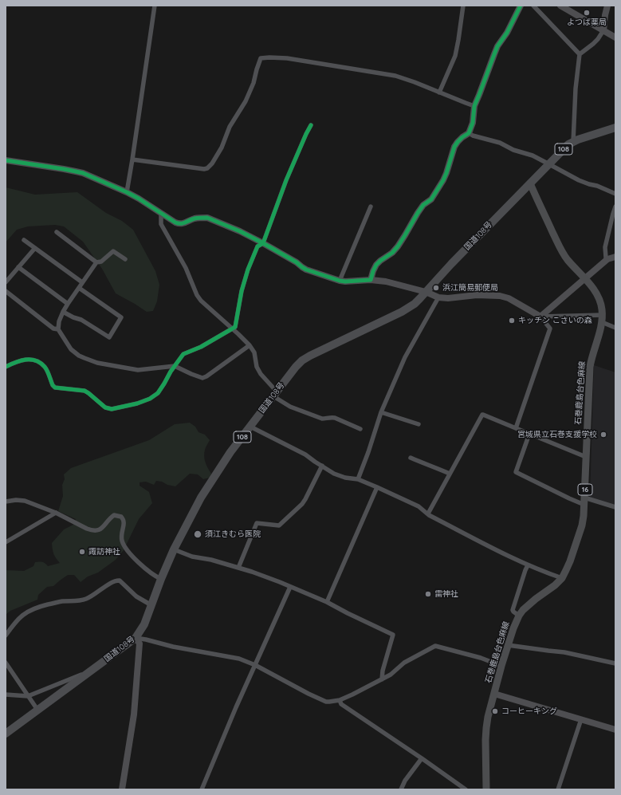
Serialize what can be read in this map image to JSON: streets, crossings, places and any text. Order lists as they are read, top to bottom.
{
  "streets": {
    "highway": ["108", "国道108号"],
    "main road": ["石巻鹿島台色麻線", "16"]
  },
  "crossings": [
    ["国道108号", "石巻鹿島台色麻線"]
  ],
  "places": [
    "よつば薬局",
    "浜江簡易郵便局",
    "キッチン こさいの森",
    "宮城県立石巻支援学校",
    "須江きむら医院",
    "諏訪神社",
    "雷神社",
    "コーヒーキング"
  ]
}
